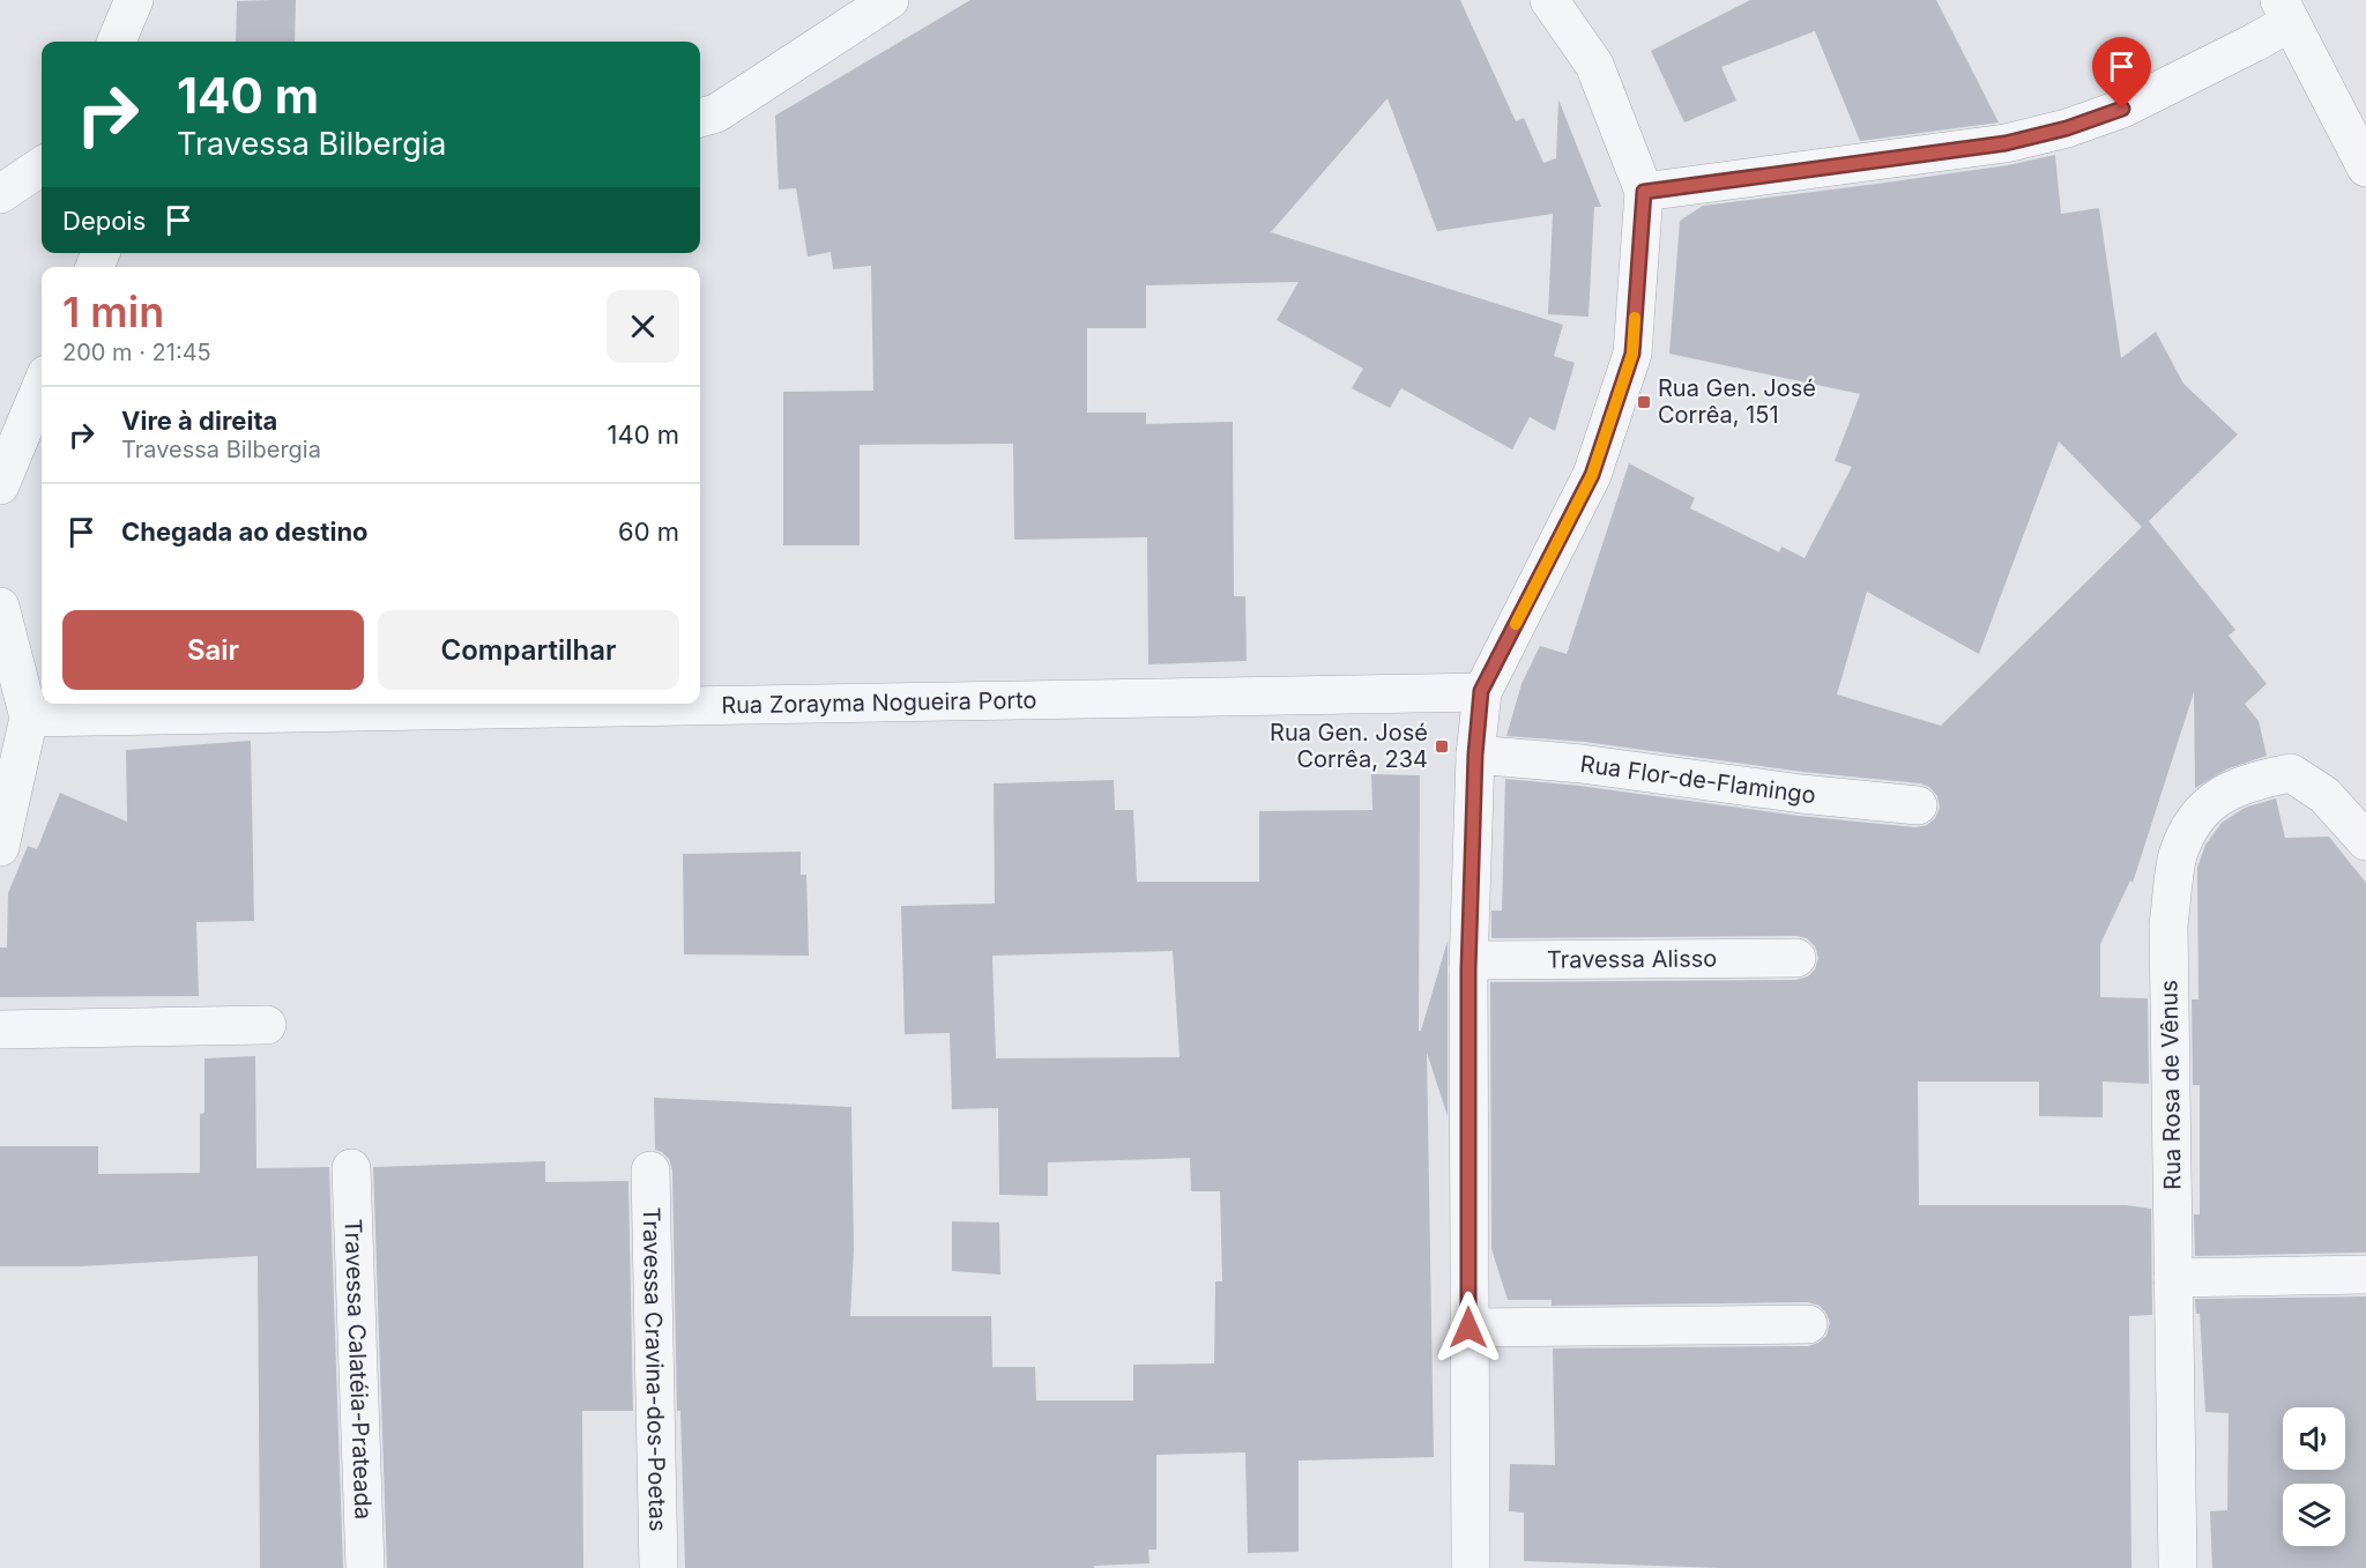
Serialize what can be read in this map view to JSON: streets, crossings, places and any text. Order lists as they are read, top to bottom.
{
  "streets": {
    "street": [
      "Rua Zorayma Nogueira Porto",
      "Rua Flor-de-Flamingo",
      "Travessa Alisso",
      "Rua Rosa de Vênus",
      "Travessa Calatéia-Prateada",
      "Travessa Cravina-dos-Poetas"
    ]
  },
  "places": {
    "transit": ["Rua Gen. José Corrêa, 151", "Rua Gen. José Corrêa, 234"]
  },
  "page": {
    "turn": ["140 m", "Travessa Bilbergia"],
    "then": "Depois",
    "heading": ["1 min", "200 m · 21:45"],
    "list": [
      {
        "name": "Vire à direita",
        "note": "Travessa Bilbergia",
        "value": "140 m"
      },
      {
        "name": "Chegada ao destino",
        "value": "60 m"
      }
    ],
    "buttons": ["Sair", "Compartilhar"]
  }
}
